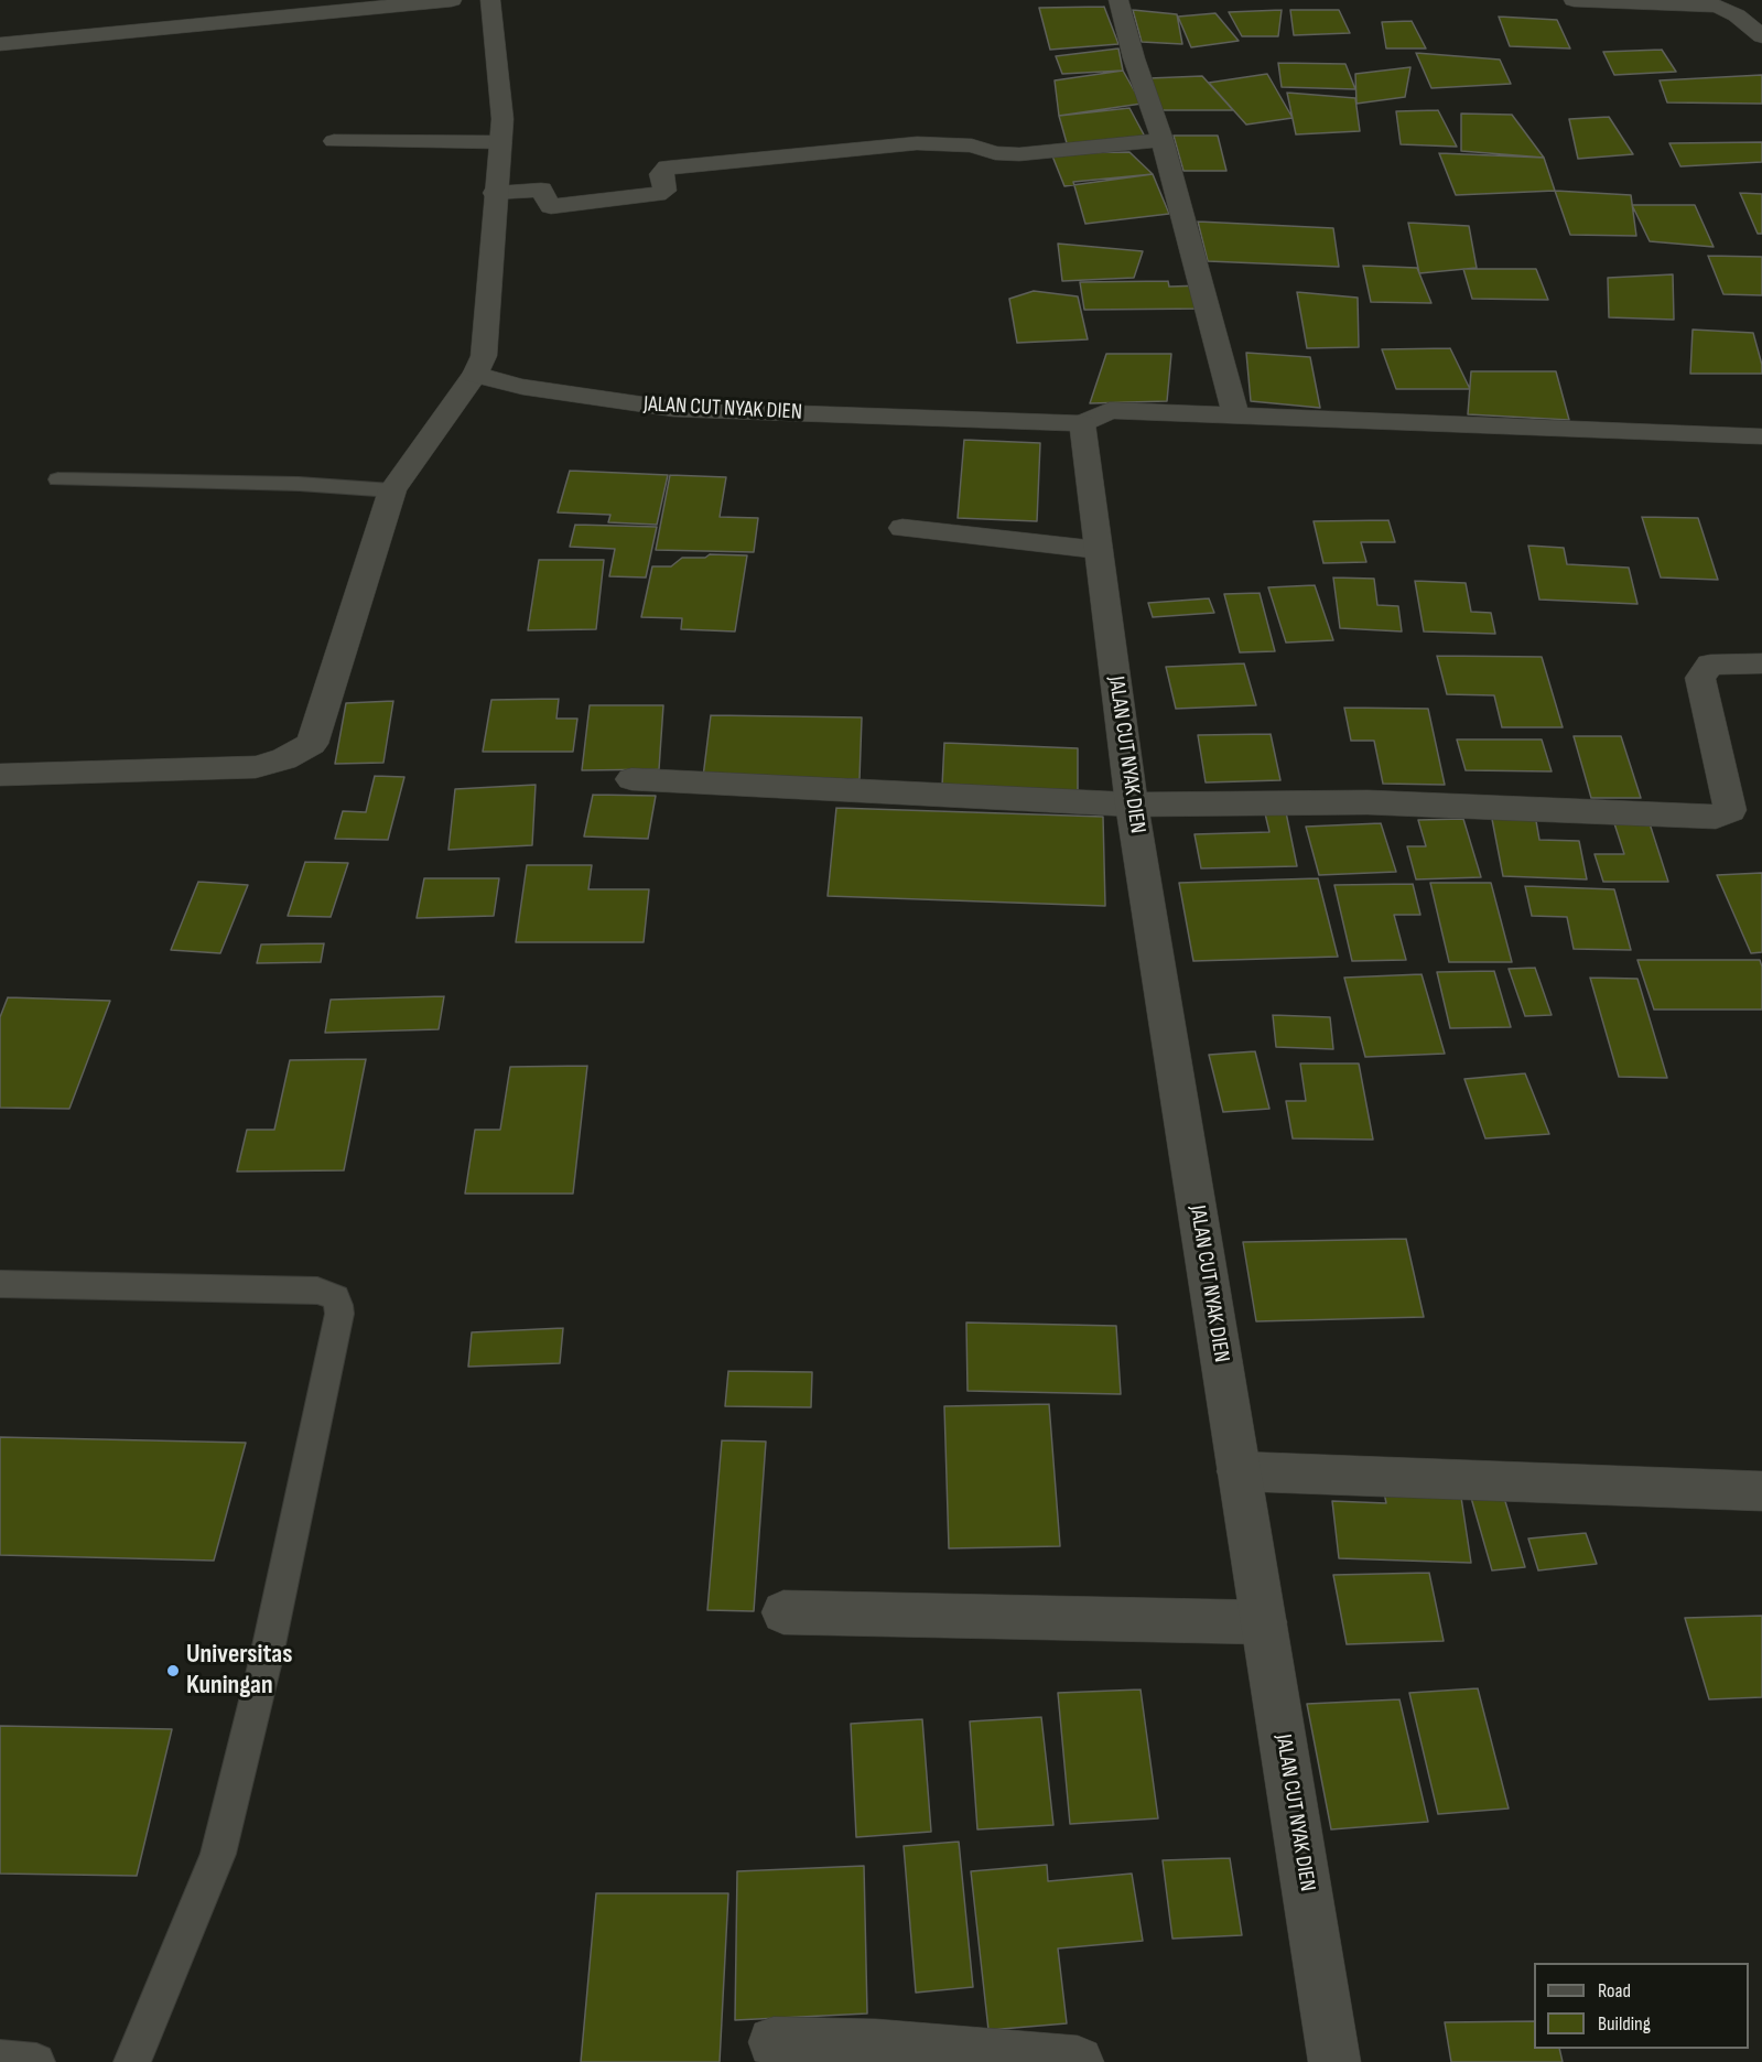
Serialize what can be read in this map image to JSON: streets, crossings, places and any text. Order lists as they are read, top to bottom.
{
  "streets": {
    "street": ["JALAN CUT NYAK DIEN"]
  },
  "places": ["Universitas Kuningan"],
  "legend": ["Road", "Building"]
}
